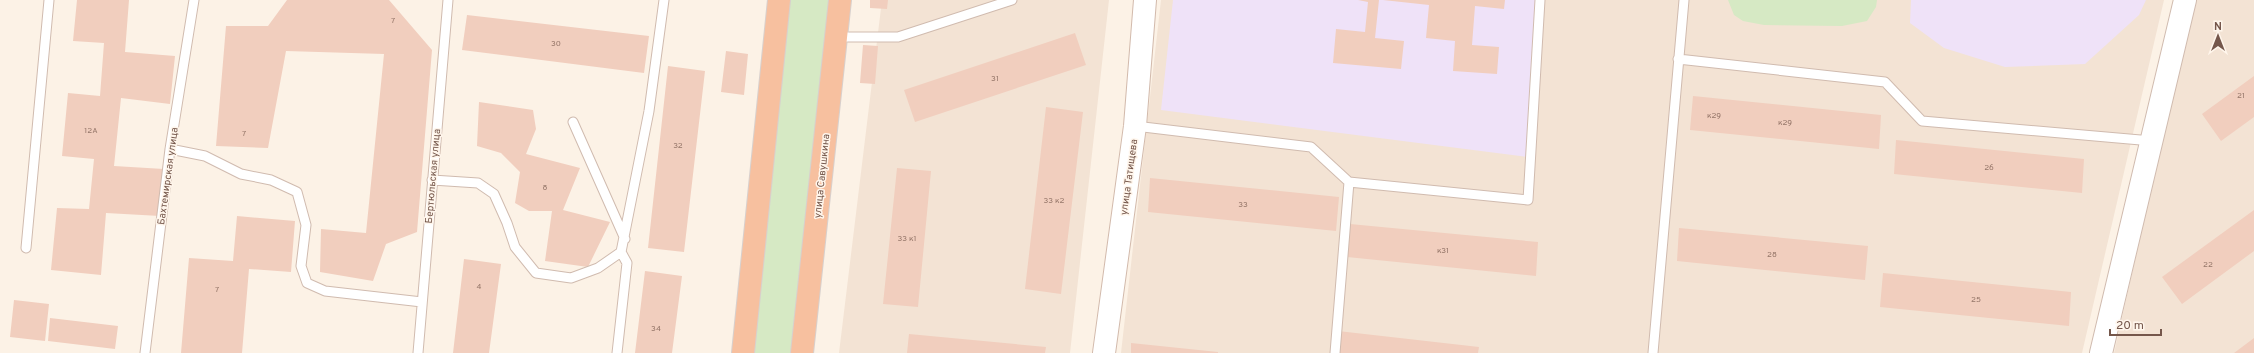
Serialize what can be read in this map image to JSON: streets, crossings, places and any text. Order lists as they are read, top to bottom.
{
  "streets": {
    "highway": ["улица Савушкина"],
    "street": ["улица Татищева"],
    "lane": ["Бахтемирская улица", "Бертюльская улица"]
  },
  "house_numbers": [
    "7",
    "30",
    "31",
    "21",
    "к29",
    "к29",
    "12А",
    "7",
    "32",
    "26",
    "8",
    "33 к2",
    "33",
    "33 к1",
    "к31",
    "28",
    "22",
    "4",
    "7",
    "25",
    "34"
  ],
  "scale_bar": "20 m",
  "north": "top"
}
